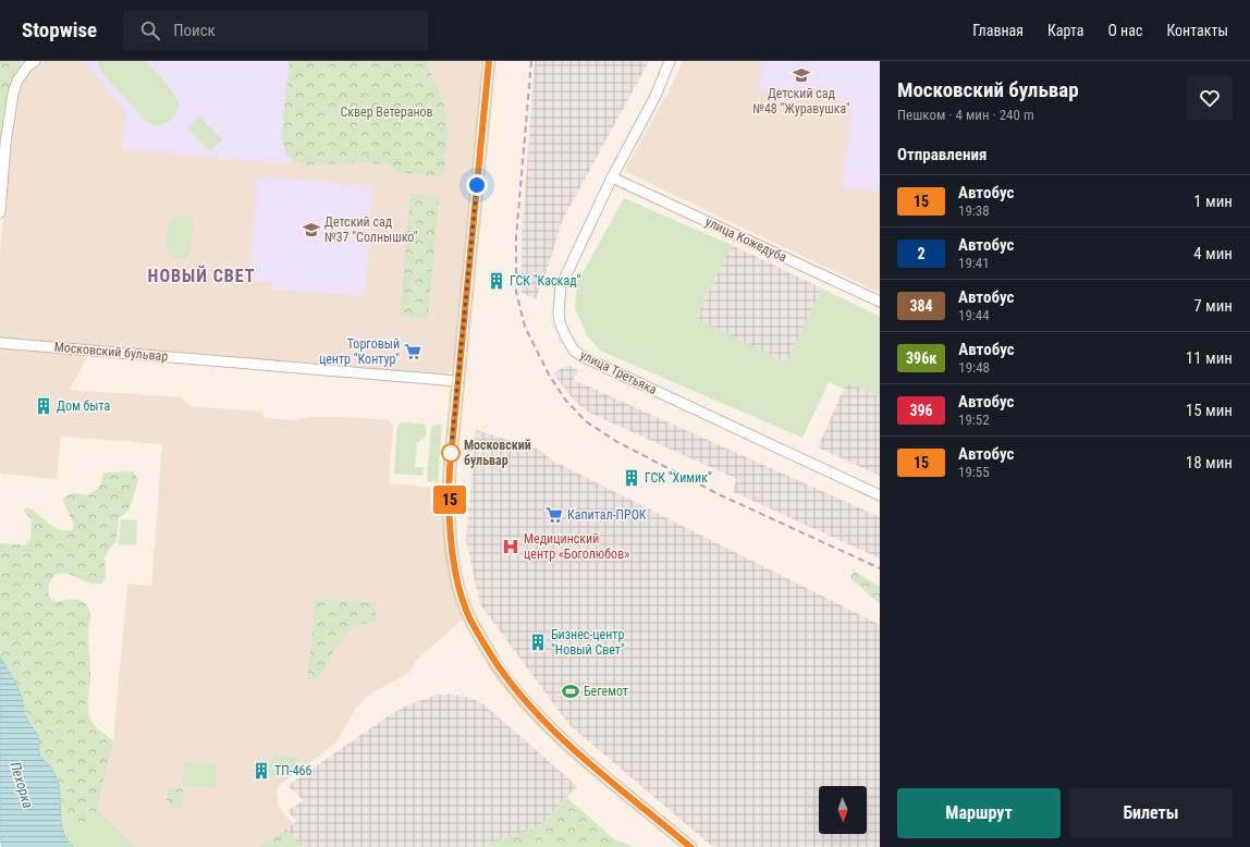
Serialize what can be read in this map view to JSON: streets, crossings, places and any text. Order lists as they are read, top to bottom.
{
  "streets": {
    "street": ["улица Кожедуба", "Московский бульвар", "улица Третьяка"]
  },
  "crossings": [
    ["улица Кожедуба", "улица Третьяка"]
  ],
  "districts": ["НОВЫЙ СВЕТ"],
  "water": ["Пехорка"],
  "parks": ["Сквер Ветеранов"],
  "places": {
    "school or university": ["Детский сад №48 \"Журавушка\"", "Детский сад №37 \"Солнышко\""],
    "building": [
      "ГСК \"Каскад\"",
      "Дом быта",
      "ГСК \"Химик\"",
      "Бизнес-центр \"Новый Свет\"",
      "ТП-466"
    ],
    "supermarket": ["Торговый центр \"Контур\"", "Капитал-ПРОК"],
    "other": ["Московский бульвар"],
    "hospital": ["Медицинский центр «Боголюбов»"],
    "sports": ["Бегемот"]
  },
  "lines": ["bus line 15"],
  "north": "bottom",
  "page": {
    "header": "Stopwise",
    "search": "Поиск",
    "nav": [
      "Главная",
      "Карта",
      "О нас",
      "Контакты"
    ],
    "on_map": "15",
    "heading": [
      ["Московский бульвар", "Пешком · 4 мин · 240 m"],
      "Отправления"
    ],
    "list": [
      {
        "mark": "15",
        "name": "Автобус",
        "note": "19:38",
        "value": "1 мин"
      },
      {
        "mark": "2",
        "name": "Автобус",
        "note": "19:41",
        "value": "4 мин"
      },
      {
        "mark": "384",
        "name": "Автобус",
        "note": "19:44",
        "value": "7 мин"
      },
      {
        "mark": "396к",
        "name": "Автобус",
        "note": "19:48",
        "value": "11 мин"
      },
      {
        "mark": "396",
        "name": "Автобус",
        "note": "19:52",
        "value": "15 мин"
      },
      {
        "mark": "15",
        "name": "Автобус",
        "note": "19:55",
        "value": "18 мин"
      }
    ],
    "buttons": ["Маршрут", "Билеты"]
  }
}
